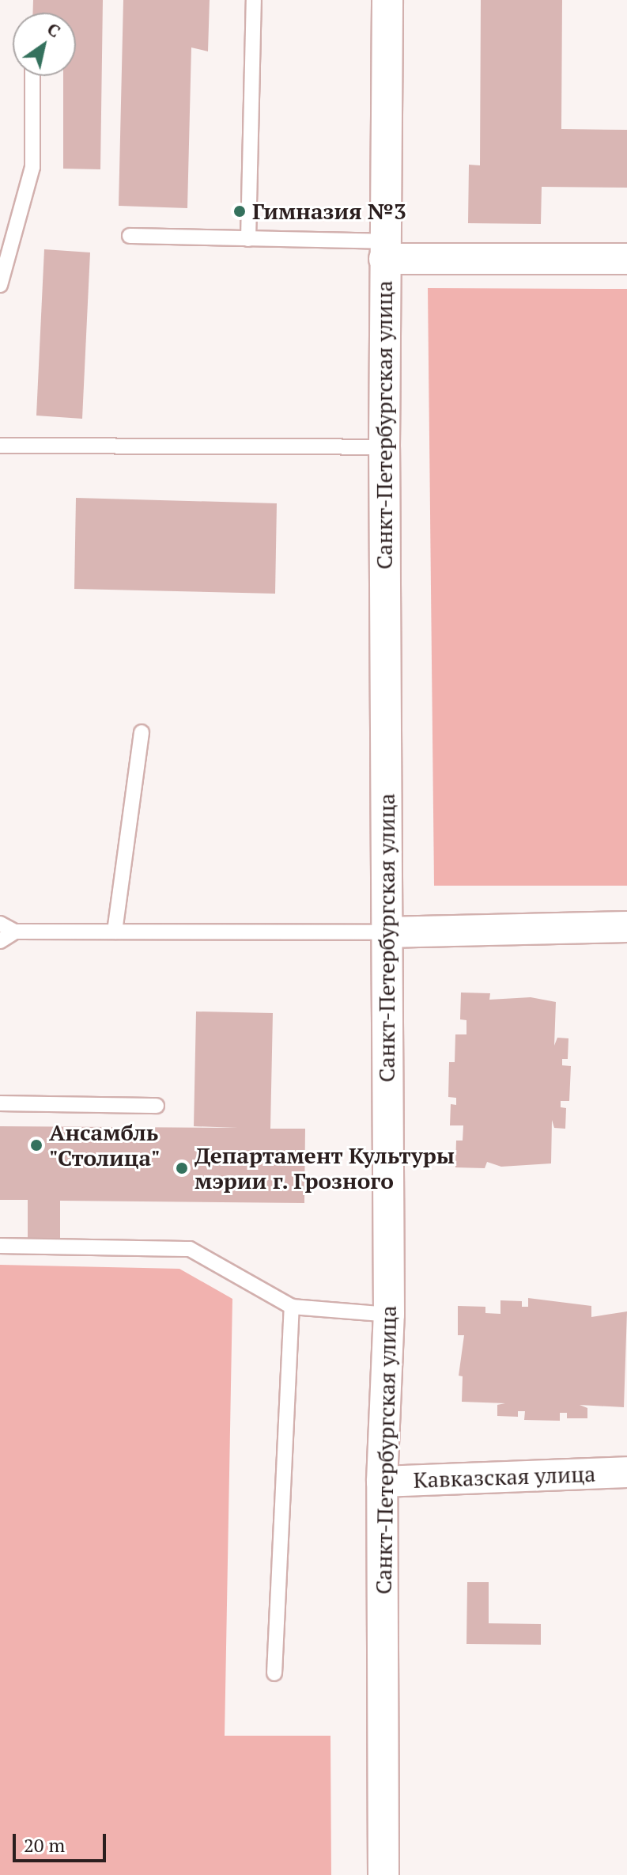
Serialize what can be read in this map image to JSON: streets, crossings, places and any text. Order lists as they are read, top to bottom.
{
  "streets": {
    "street": ["Санкт-Петербургская улица", "Кавказская улица"]
  },
  "crossings": [
    ["Санкт-Петербургская улица", "Кавказская улица"]
  ],
  "places": ["Гимназия №3", "Ансамбль \"Столица\"", "Департамент Культуры мэрии г. Грозного"],
  "scale_bar": "20 m",
  "north": "top right"
}
